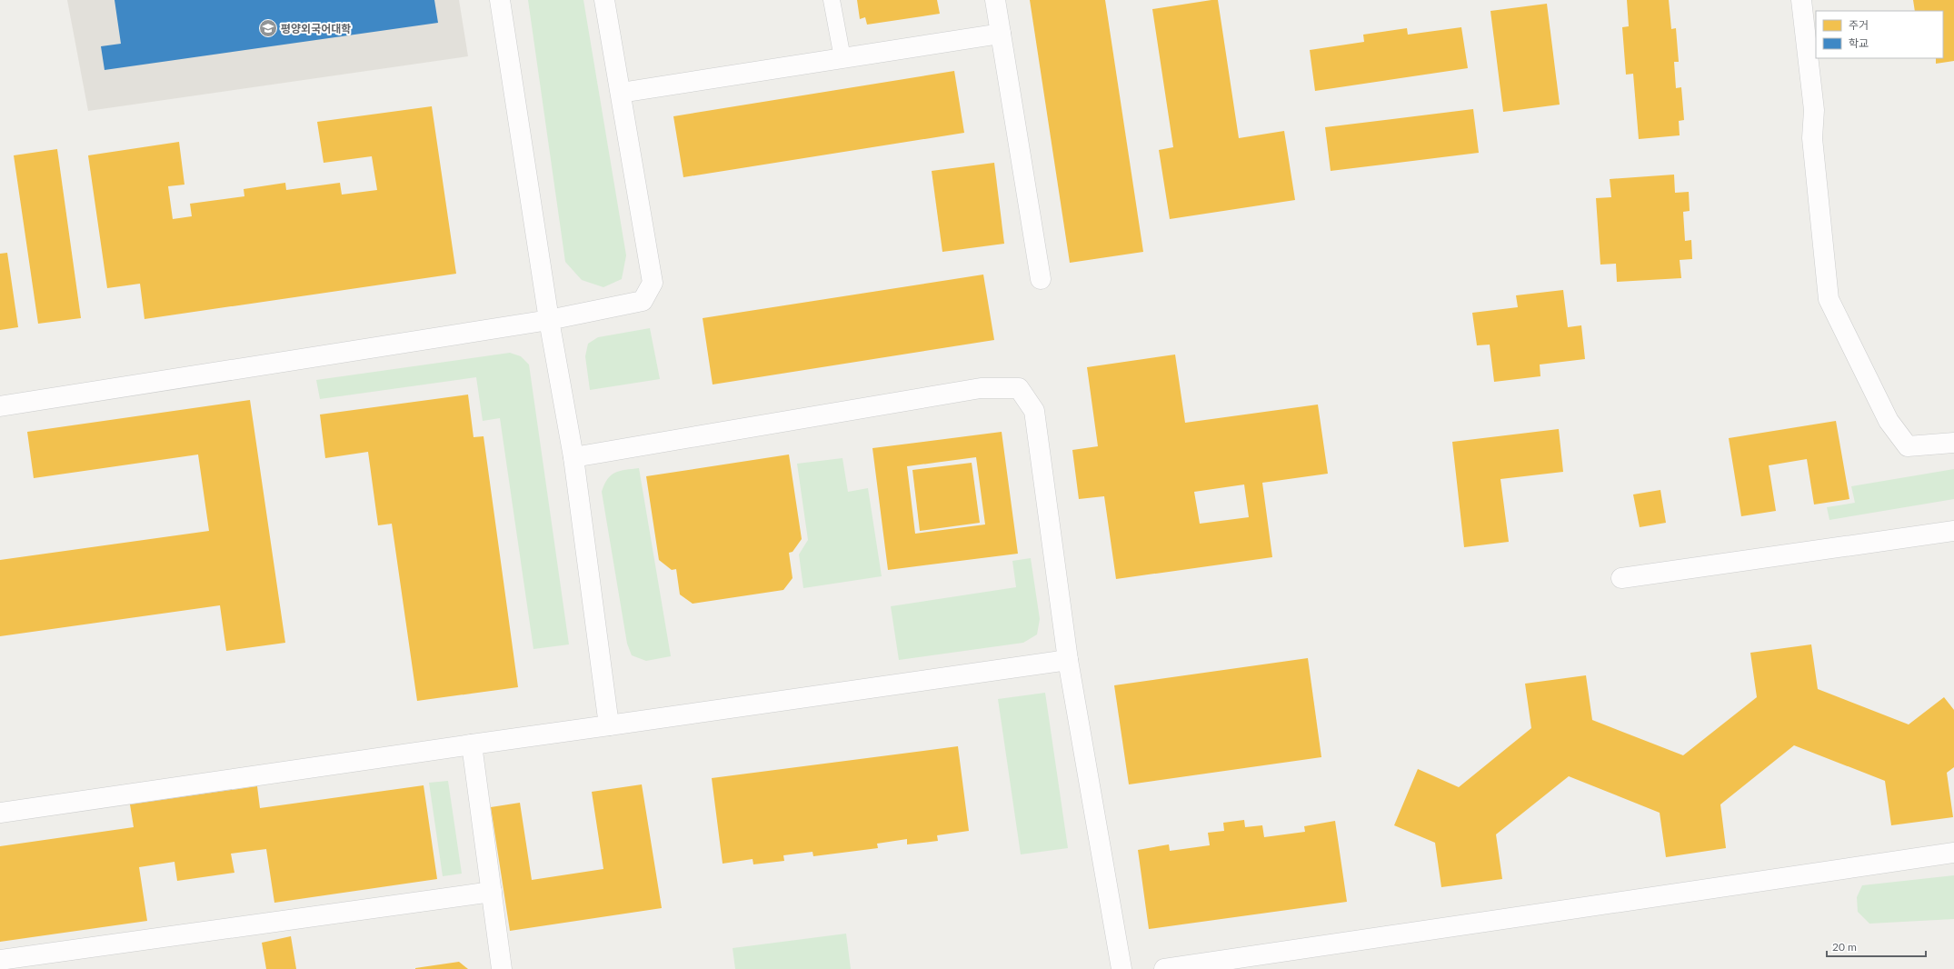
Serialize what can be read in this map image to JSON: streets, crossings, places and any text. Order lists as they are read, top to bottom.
{
  "places": {
    "school or university": ["평양외국어대학"]
  },
  "legend": ["주거", "학교"],
  "scale_bar": "20 m"
}
